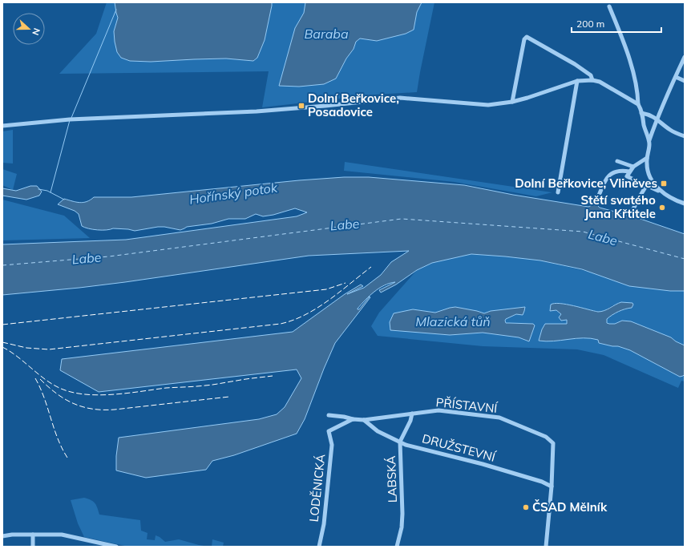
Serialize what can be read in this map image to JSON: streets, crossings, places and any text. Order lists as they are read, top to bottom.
{
  "streets": {
    "street": [
      "PŘÍSTAVNÍ",
      "DRUŽSTEVNÍ",
      "LABSKÁ",
      "LODĚNICKÁ"
    ]
  },
  "crossings": [
    ["PŘÍSTAVNÍ", "DRUŽSTEVNÍ"],
    ["PŘÍSTAVNÍ", "LABSKÁ"],
    ["PŘÍSTAVNÍ", "LODĚNICKÁ"],
    ["DRUŽSTEVNÍ", "LABSKÁ"]
  ],
  "water": [
    "Baraba",
    "Hořínský potok",
    "Labe",
    "Mlazická tůň"
  ],
  "places": {
    "transit": ["Dolní Beřkovice, Posadovice", "Dolní Beřkovice, Vliněves"],
    "other": ["Stětí svatého Jana Křtitele", "ČSAD Mělník"]
  },
  "scale_bar": "200 m",
  "north": "right"
}
